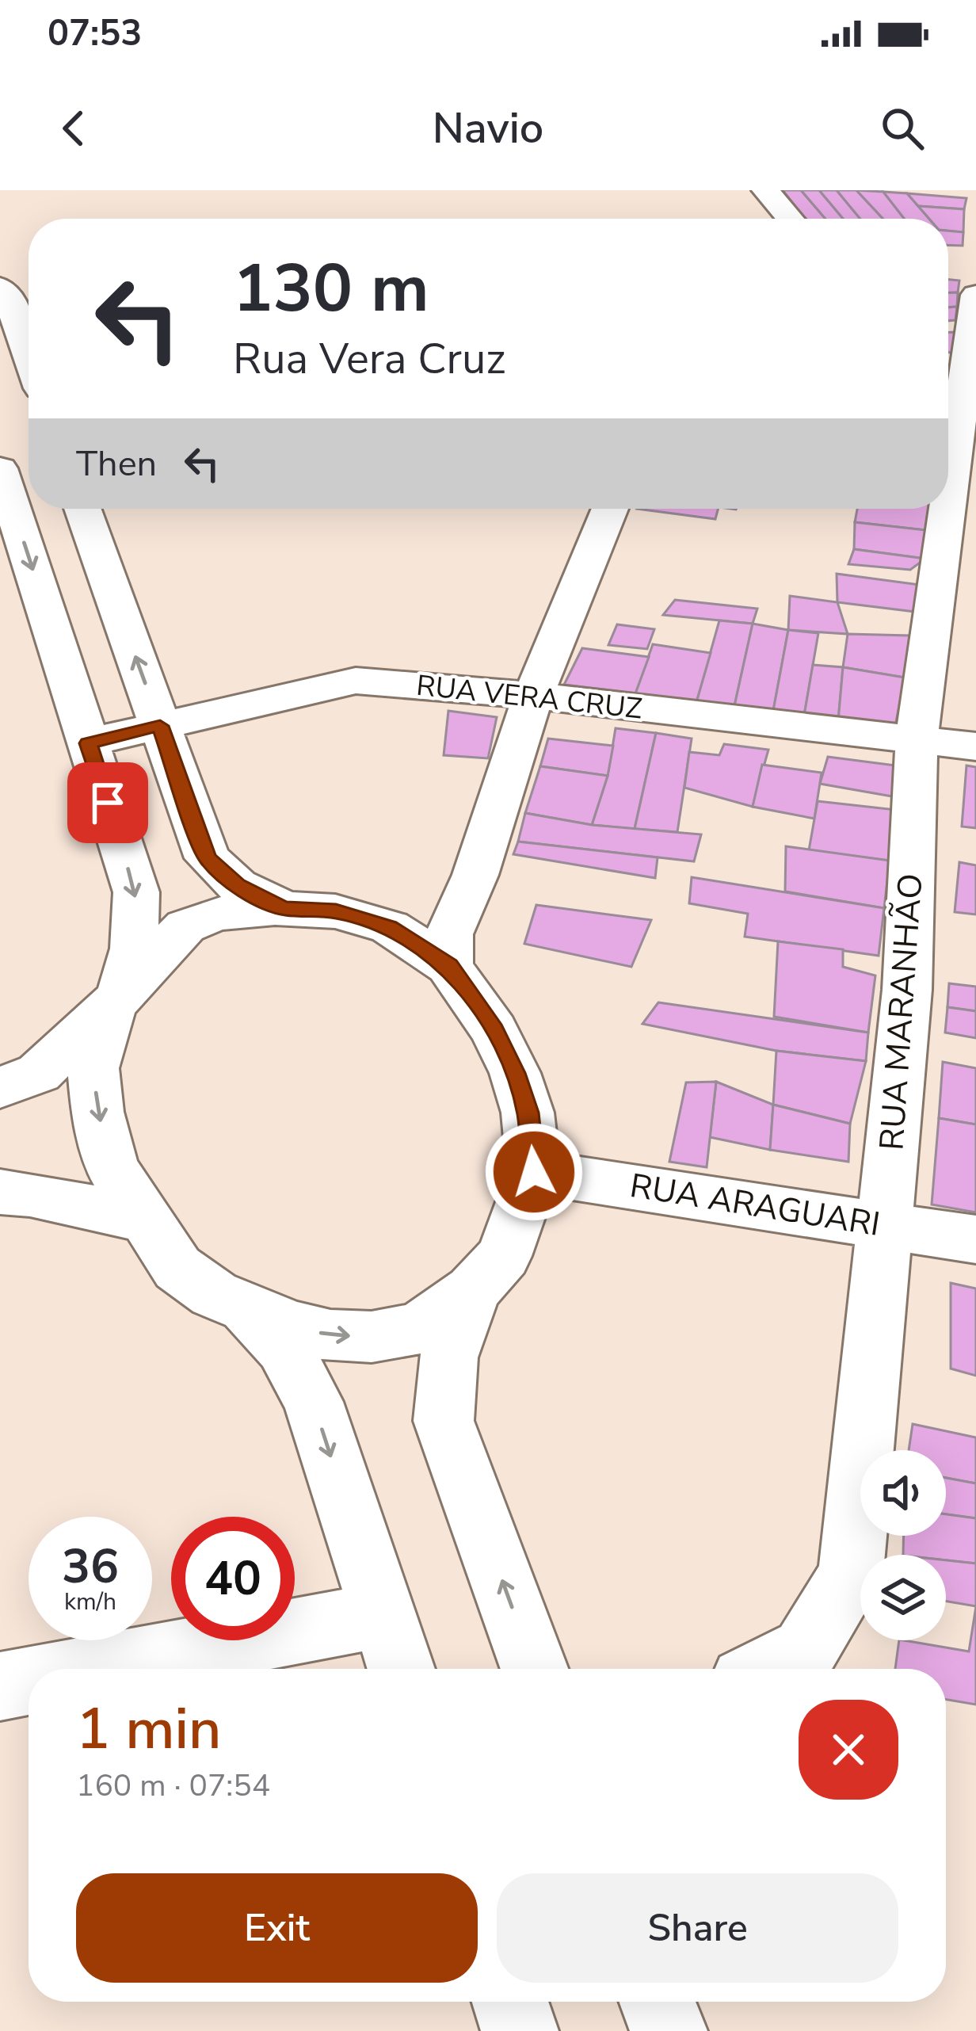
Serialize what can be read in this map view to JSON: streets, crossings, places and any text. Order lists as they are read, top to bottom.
{
  "streets": {
    "street": ["RUA VERA CRUZ", "RUA MARANHÃO", "RUA ARAGUARI"]
  },
  "crossings": [
    ["RUA VERA CRUZ", "RUA MARANHÃO"],
    ["RUA MARANHÃO", "RUA ARAGUARI"]
  ],
  "page": {
    "status": "07:53",
    "header": "Navio",
    "turn": ["130 m", "Rua Vera Cruz"],
    "then": "Then",
    "speed": "36 km/h",
    "limit": "40",
    "heading": ["1 min", "160 m · 07:54"],
    "buttons": ["Exit", "Share"]
  }
}
